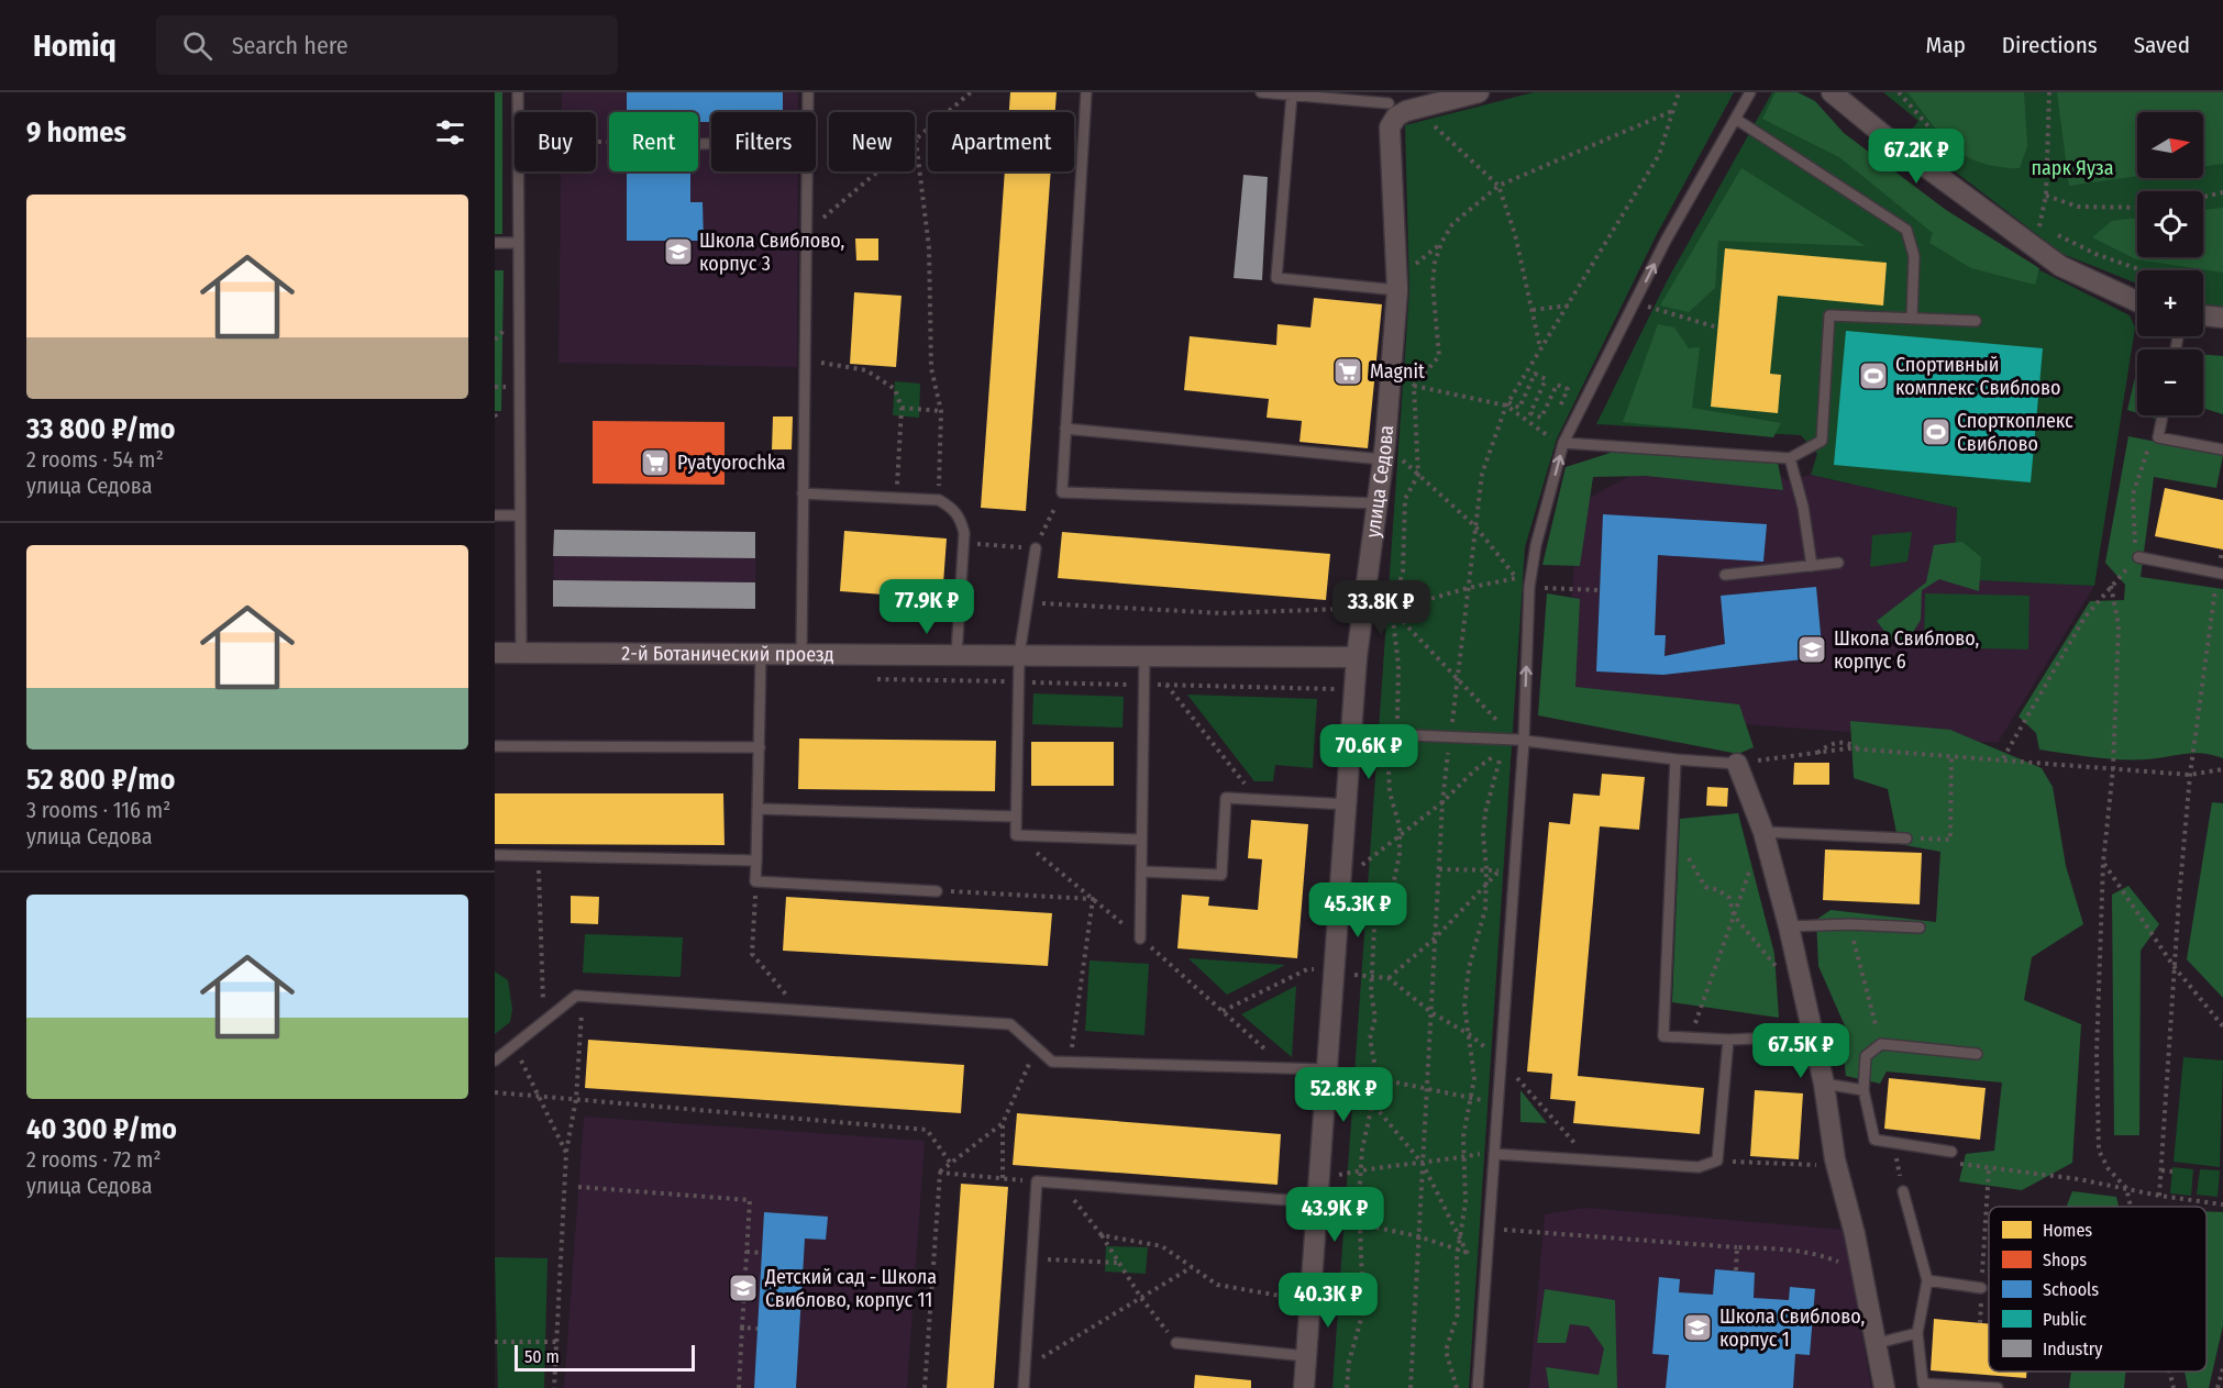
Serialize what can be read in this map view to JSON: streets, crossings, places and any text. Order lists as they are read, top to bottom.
{
  "streets": {
    "street": ["улица Седова", "2-й Ботанический проезд"]
  },
  "crossings": [
    ["улица Седова", "2-й Ботанический проезд"]
  ],
  "parks": ["парк Яуза"],
  "places": {
    "school or university": [
      "Школа Свиблово, корпус 3",
      "Школа Свиблово, корпус 6",
      "Детский сад - Школа Свиблово, корпус 11",
      "Школа Свиблово, корпус 1"
    ],
    "supermarket": ["Magnit", "Pyatyorochka"],
    "sports": ["Спортивный комплекс Свиблово", "Спорткоплекс Свиблово"]
  },
  "legend": [
    "Homes",
    "Shops",
    "Schools",
    "Public",
    "Industry"
  ],
  "scale_bar": "50 m",
  "north": "right",
  "page": {
    "header": "Homiq",
    "search": "Search here",
    "nav": ["Map", "Directions", "Saved"],
    "heading": "9 homes",
    "map_buttons": ["+", "−"],
    "chip": [
      "Buy",
      "Rent",
      "Filters",
      "New",
      "Apartment"
    ],
    "price": [
      "67.2K ₽",
      "77.9K ₽",
      "33.8K ₽",
      "70.6K ₽",
      "45.3K ₽",
      "67.5K ₽",
      "52.8K ₽",
      "43.9K ₽",
      "40.3K ₽"
    ],
    "list": [
      {
        "name": "33 800 ₽/mo",
        "note": "2 rooms · 54 m² · улица Седова"
      },
      {
        "name": "52 800 ₽/mo",
        "note": "3 rooms · 116 m² · улица Седова"
      },
      {
        "name": "40 300 ₽/mo",
        "note": "2 rooms · 72 m² · улица Седова"
      }
    ],
    "scale": "50 m"
  }
}
